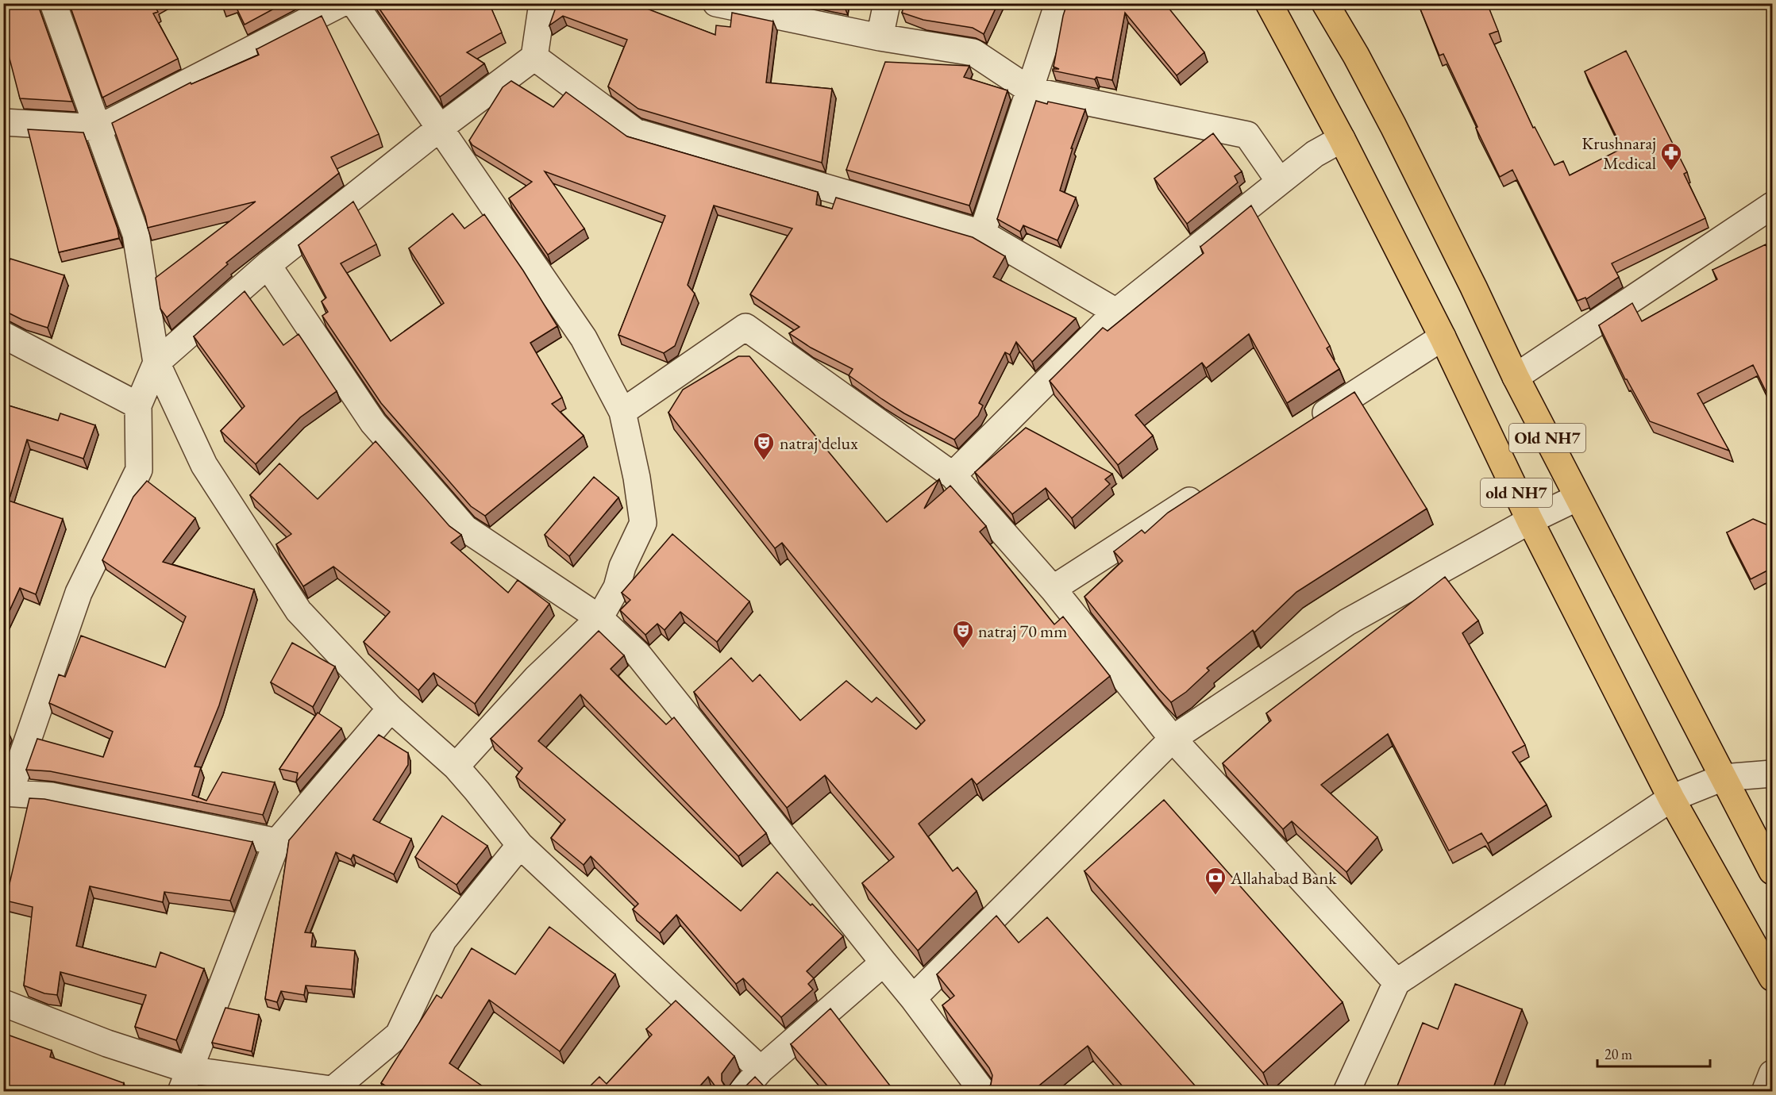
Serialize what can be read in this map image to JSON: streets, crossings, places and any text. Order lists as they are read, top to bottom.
{
  "streets": {
    "main road": ["Old NH7", "old NH7"]
  },
  "places": {
    "pharmacy": ["Krushnaraj Medical"],
    "theatre": ["natraj delux", "natraj 70 mm"],
    "bank": ["Allahabad Bank"]
  },
  "scale_bar": "20 m"
}
